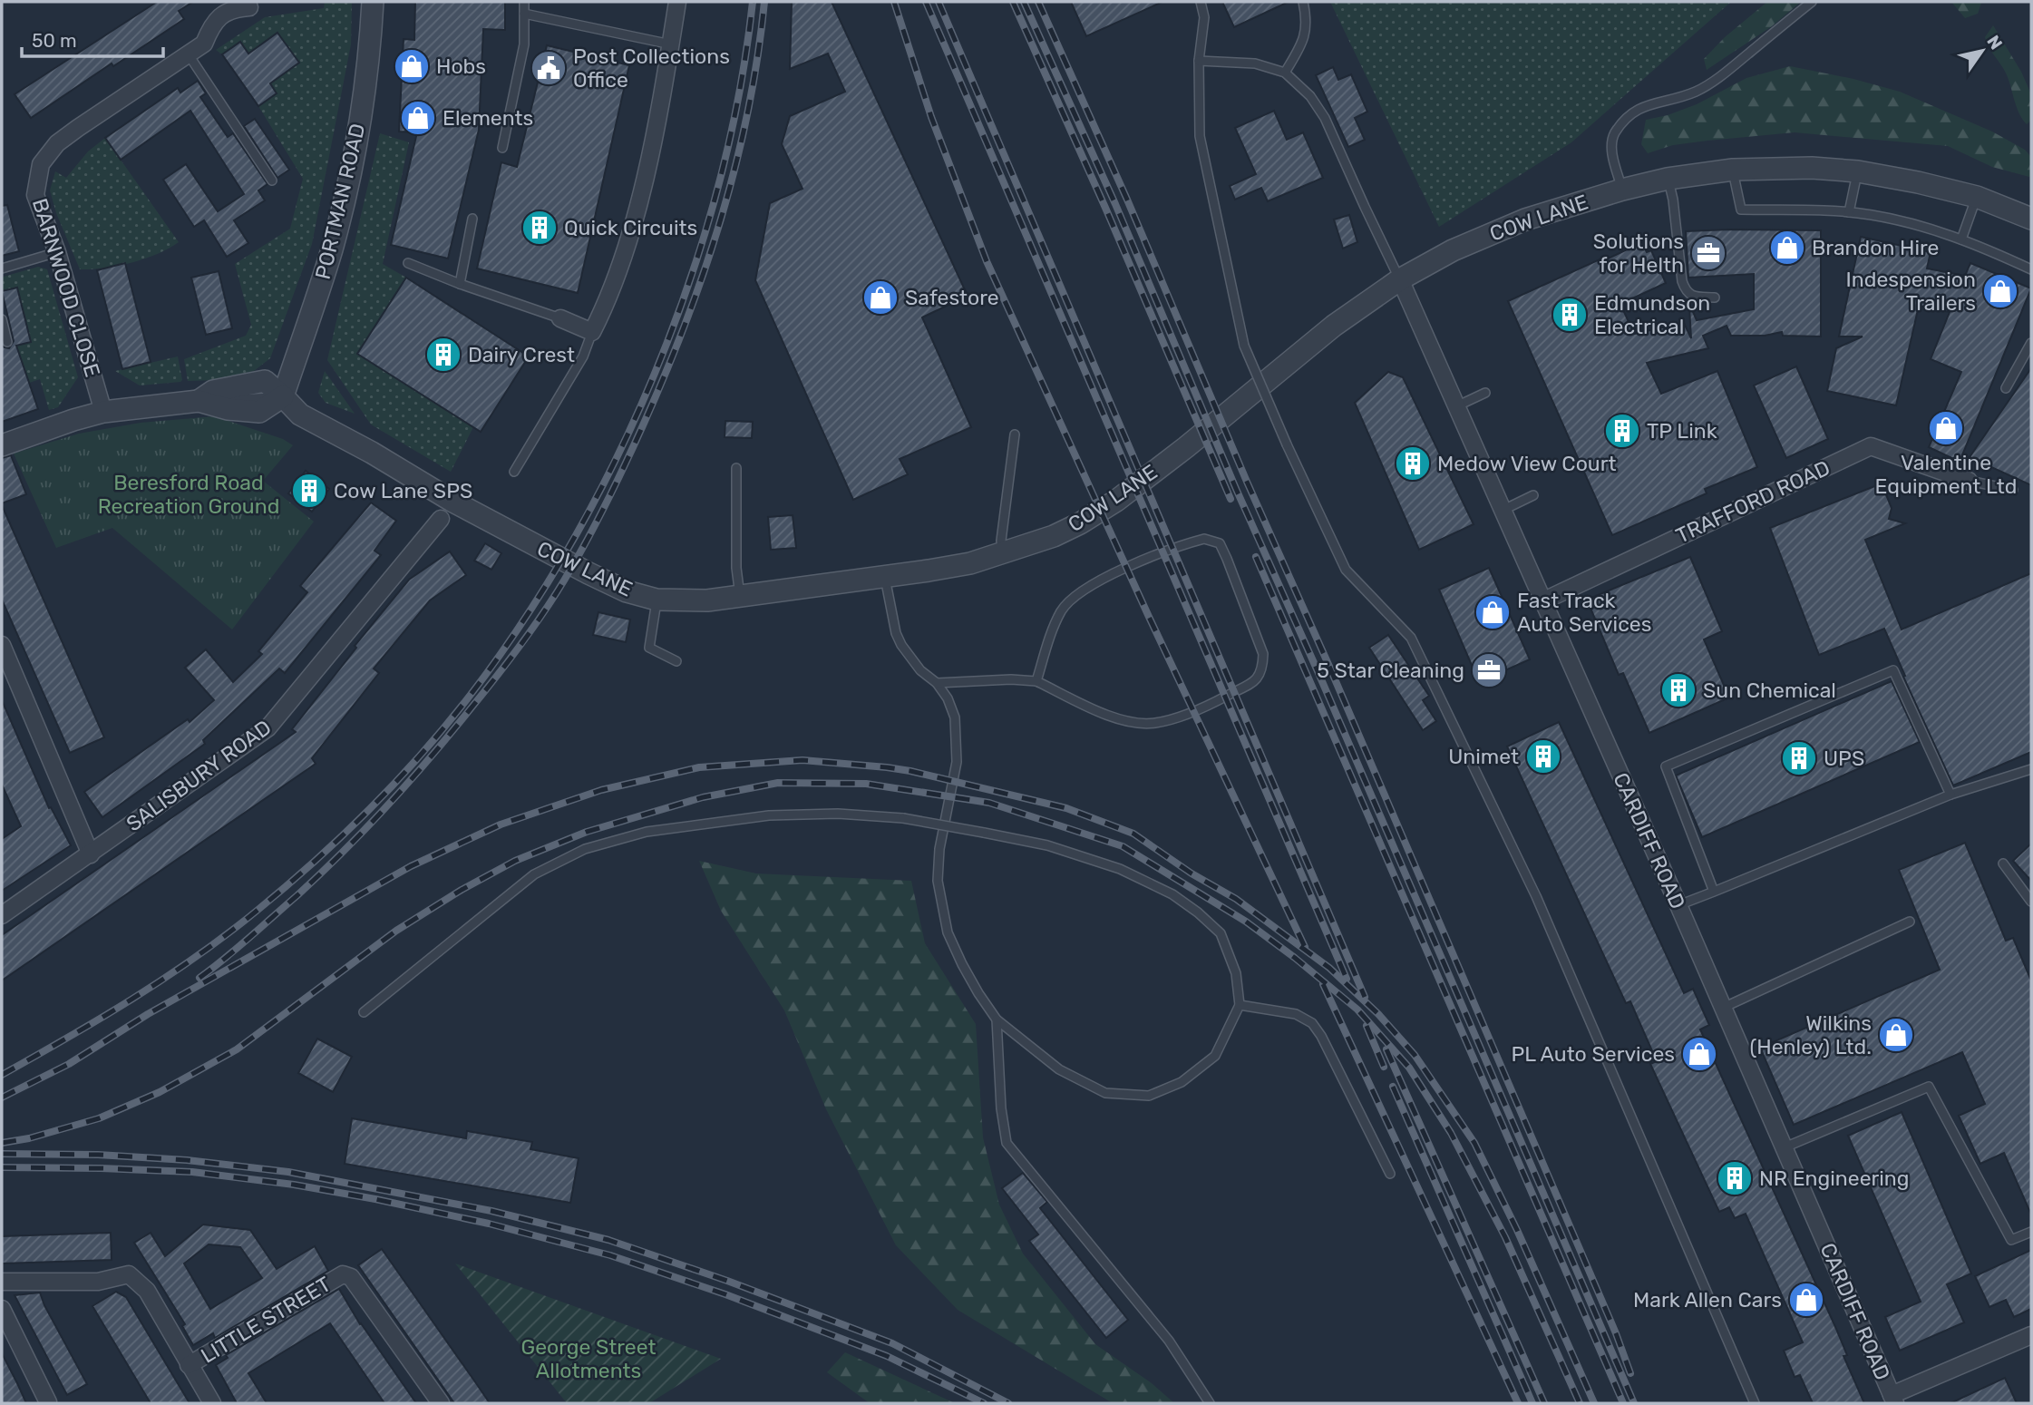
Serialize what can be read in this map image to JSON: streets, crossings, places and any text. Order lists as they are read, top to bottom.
{
  "streets": {
    "street": [
      "PORTMAN ROAD",
      "COW LANE",
      "BARNWOOD CLOSE",
      "TRAFFORD ROAD",
      "SALISBURY ROAD",
      "CARDIFF ROAD",
      "LITTLE STREET"
    ]
  },
  "crossings": [
    ["PORTMAN ROAD", "COW LANE"],
    ["COW LANE", "CARDIFF ROAD"],
    ["TRAFFORD ROAD", "CARDIFF ROAD"]
  ],
  "parks": ["Beresford Road Recreation Ground", "George Street Allotments"],
  "places": {
    "shop": [
      "Hobs",
      "Elements",
      "Brandon Hire",
      "Indespension Trailers",
      "Safestore",
      "Valentine Equipment Ltd",
      "Fast Track Auto Services",
      "Wilkins (Henley) Ltd.",
      "PL Auto Services",
      "Mark Allen Cars"
    ],
    "public building": ["Post Collections Office"],
    "building": [
      "Quick Circuits",
      "Edmundson Electrical",
      "Dairy Crest",
      "TP Link",
      "Medow View Court",
      "Cow Lane SPS",
      "Sun Chemical",
      "Unimet",
      "UPS",
      "NR Engineering"
    ],
    "office": ["Solutions for Helth", "5 Star Cleaning"]
  },
  "scale_bar": "50 m",
  "north": "top right"
}
